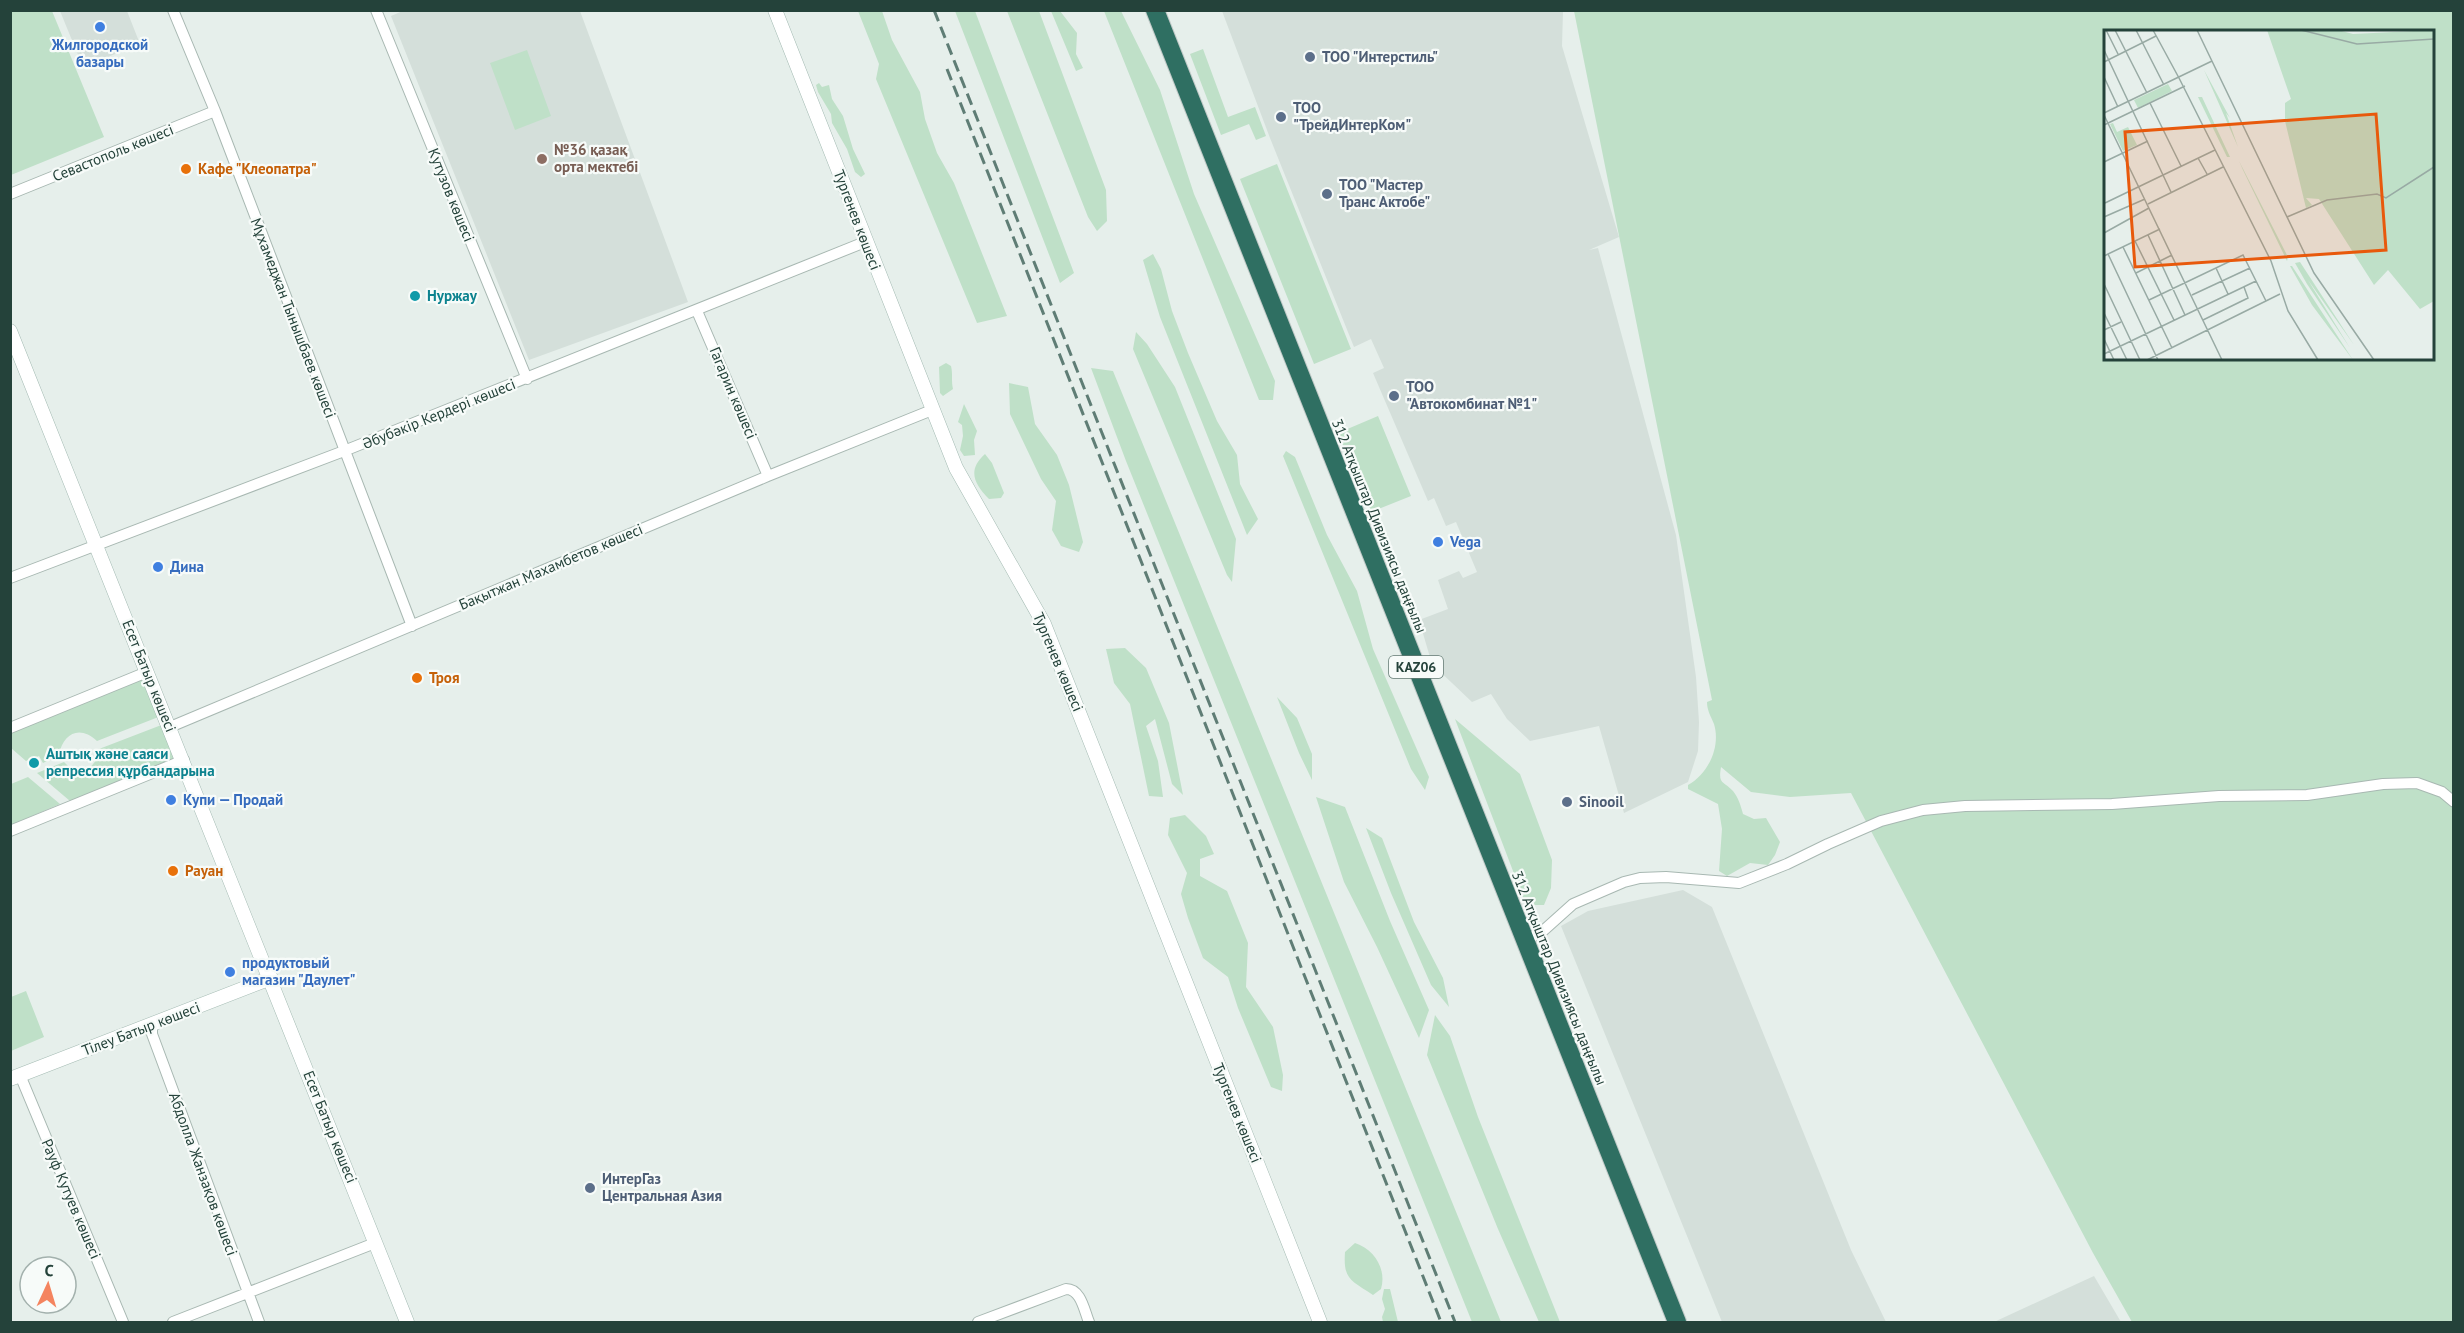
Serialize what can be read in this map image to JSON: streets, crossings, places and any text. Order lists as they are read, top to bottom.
{
  "streets": {
    "highway": ["312 Атқыштар Дивизиясы даңғылы", "KАZ06"],
    "main road": ["Тургенев көшесі", "Есет Батыр көшесі", "Тілеу Батыр көшесі"],
    "street": [
      "Севастополь көшесі",
      "Кутузов көшесі",
      "Мұхамеджан Тынышбаев көшесі",
      "Гагарин көшесі",
      "Әбубәкір Кердері көшесі",
      "Бақытжан Махамбетов көшесі",
      "Абдолла Жанзақов көшесі",
      "Рауф Кутуев көшесі"
    ]
  },
  "crossings": [
    ["Севастополь көшесі", "Мұхамеджан Тынышбаев көшесі"],
    ["Кутузов көшесі", "Әбубәкір Кердері көшесі"],
    ["Тургенев көшесі", "Әбубәкір Кердері көшесі"],
    ["Тургенев көшесі", "Бақытжан Махамбетов көшесі"],
    ["Мұхамеджан Тынышбаев көшесі", "Әбубәкір Кердері көшесі"],
    ["Мұхамеджан Тынышбаев көшесі", "Бақытжан Махамбетов көшесі"],
    ["Гагарин көшесі", "Әбубәкір Кердері көшесі"],
    ["Гагарин көшесі", "Бақытжан Махамбетов көшесі"],
    ["Әбубәкір Кердері көшесі", "Есет Батыр көшесі"],
    ["Бақытжан Махамбетов көшесі", "Есет Батыр көшесі"],
    ["Есет Батыр көшесі", "Тілеу Батыр көшесі"],
    ["Тілеу Батыр көшесі", "Абдолла Жанзақов көшесі"],
    ["Тілеу Батыр көшесі", "Рауф Кутуев көшесі"]
  ],
  "places": [
    "Жилгородской базары",
    "ТОО \"Интерстиль\"",
    "ТОО \"ТрейдИнтерКом\"",
    "№36 қазақ орта мектебі",
    "Кафе \"Клеопатра\"",
    "ТОО \"Мастер Транс Актобе\"",
    "Нуржау",
    "ТОО \"Автокомбинат №1\"",
    "Vega",
    "Дина",
    "Троя",
    "Аштық және саяси репрессия құрбандарына",
    "Купи — Продай",
    "Sinooil",
    "Рауан",
    "продуктовый магазин \"Даулет\"",
    "ИнтерГаз Центральная Азия"
  ],
  "north": "top"
}
